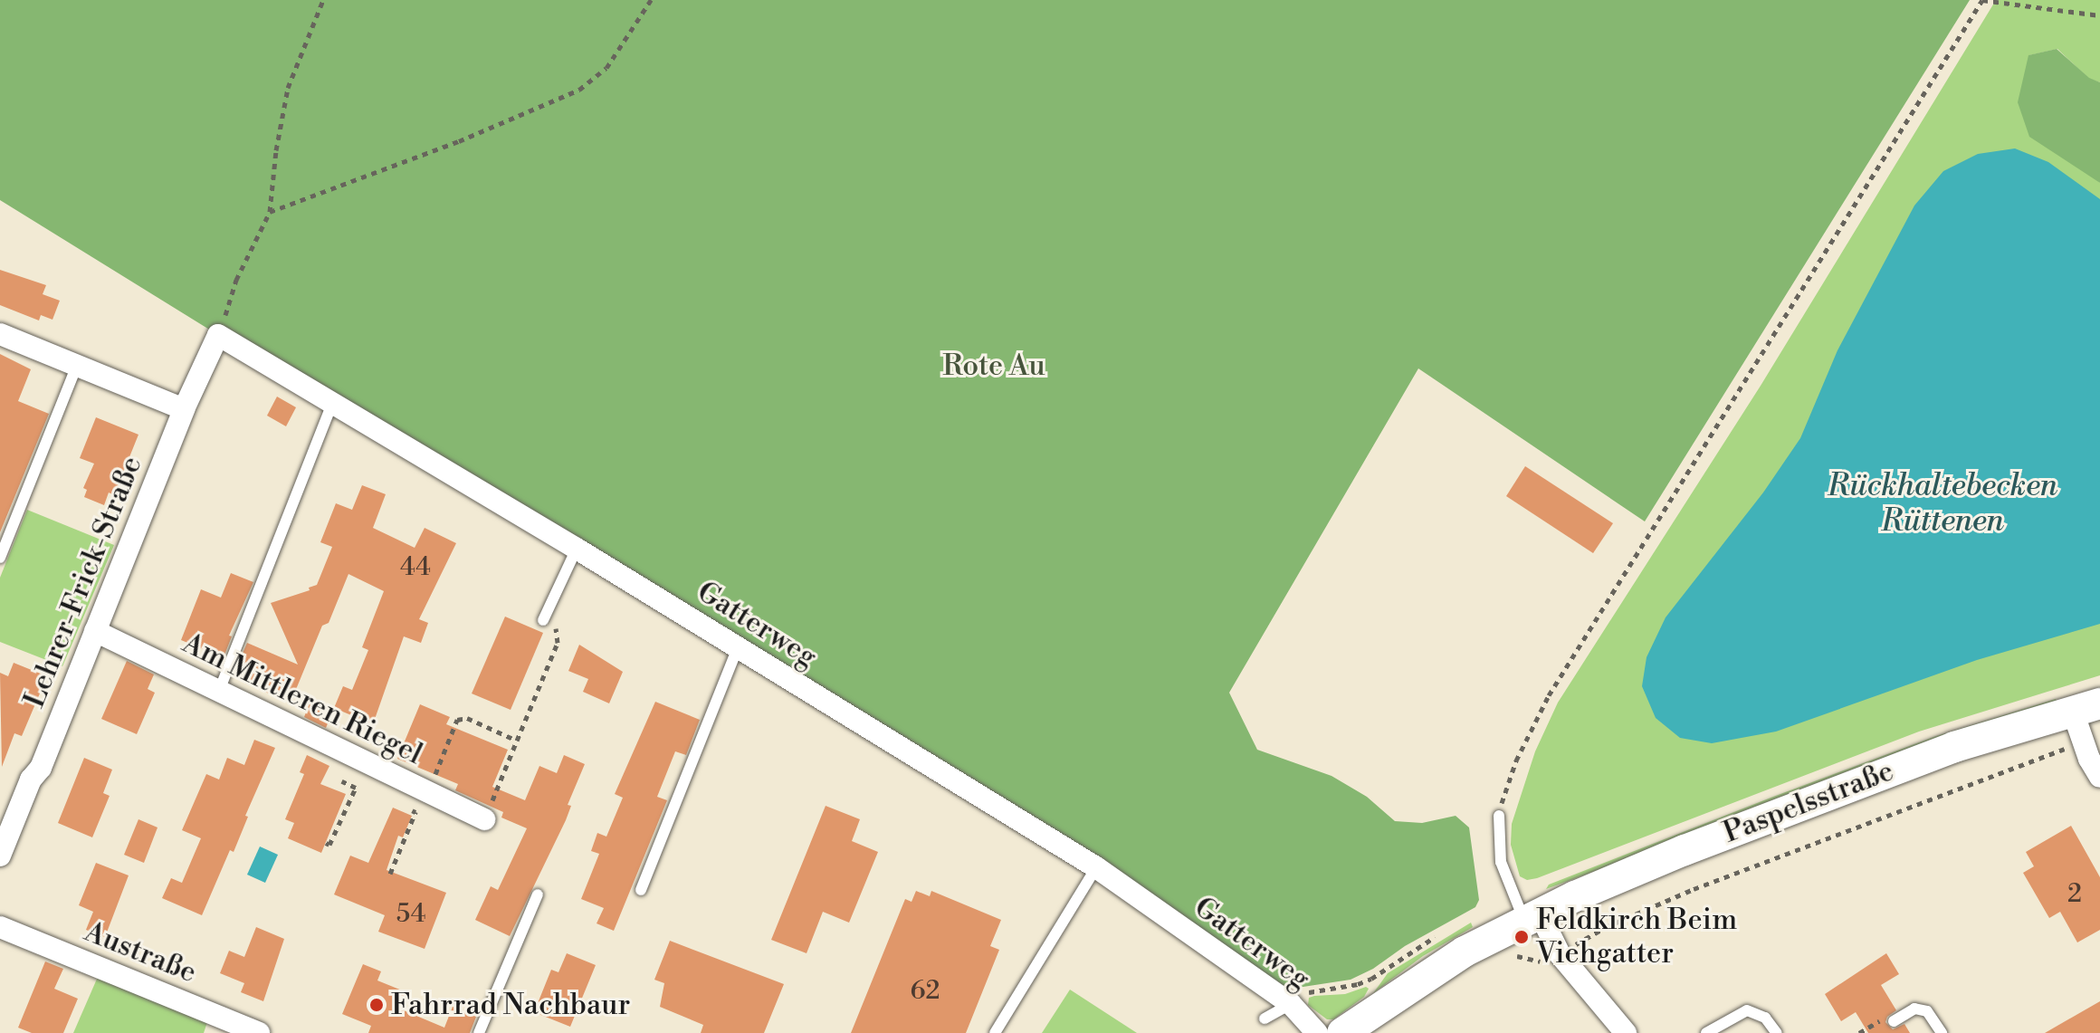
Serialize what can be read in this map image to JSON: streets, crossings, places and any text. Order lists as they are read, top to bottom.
{
  "streets": {
    "main road": ["Paspelsstraße"],
    "street": [
      "Lehrer-Frick-Straße",
      "Gatterweg",
      "Am Mittleren Riegel",
      "Austraße"
    ]
  },
  "crossings": [
    ["Lehrer-Frick-Straße", "Am Mittleren Riegel"]
  ],
  "water": ["Rückhaltebecken Rüttenen"],
  "parks": ["Rote Au"],
  "places": ["Feldkirch Beim Viehgatter", "Fahrrad Nachbaur"],
  "house_numbers": [
    "44",
    "2",
    "54",
    "62"
  ]
}
